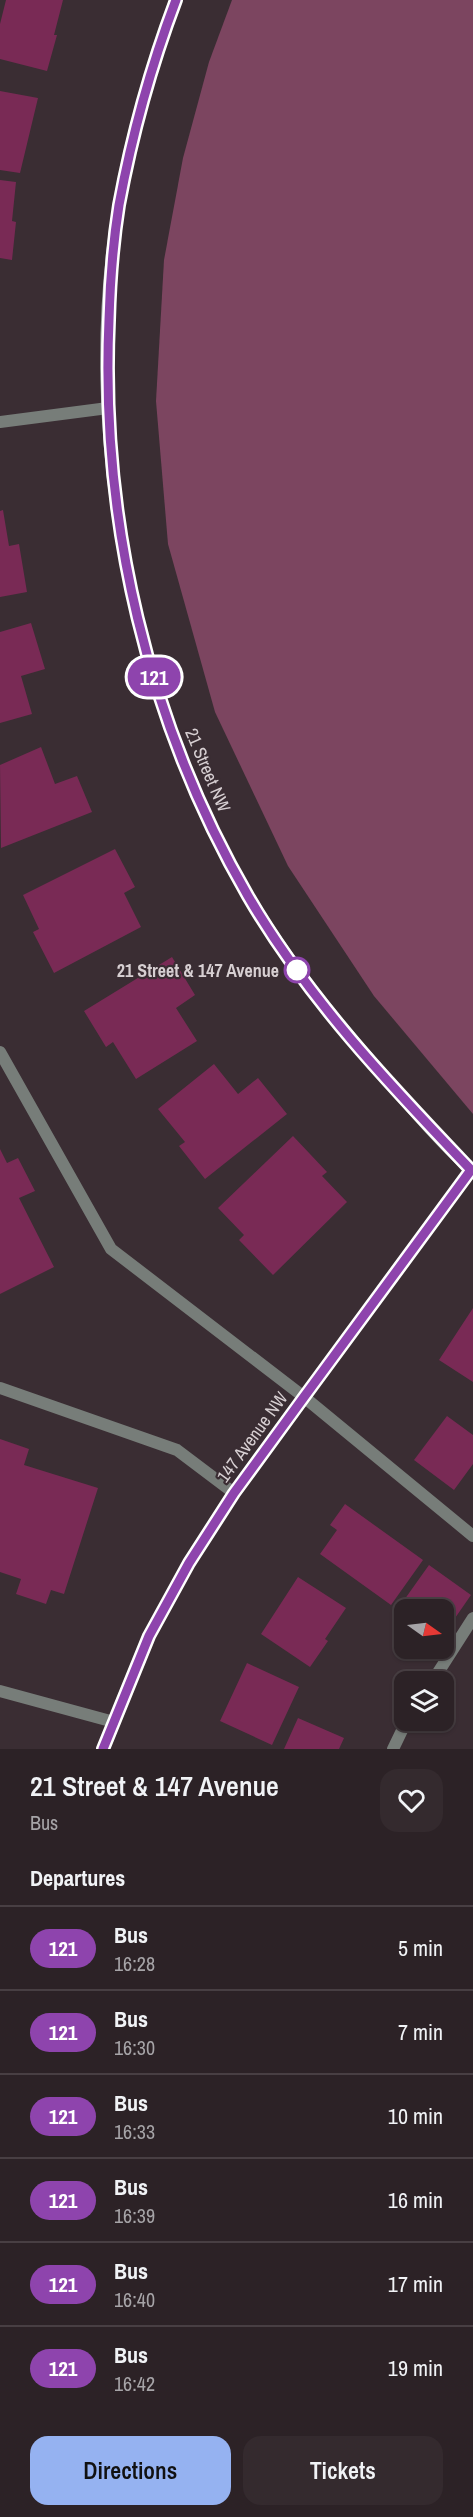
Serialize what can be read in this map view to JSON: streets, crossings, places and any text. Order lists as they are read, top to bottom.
{
  "streets": {
    "street": ["21 Street NW", "147 Avenue NW"]
  },
  "crossings": [
    ["21 Street NW", "147 Avenue NW"]
  ],
  "places": ["21 Street & 147 Avenue"],
  "lines": ["bus line 121"],
  "north": "right",
  "page": {
    "on_map": "121",
    "heading": [
      ["21 Street & 147 Avenue", "Bus"],
      "Departures"
    ],
    "list": [
      {
        "mark": "121",
        "name": "Bus",
        "note": "16:28",
        "value": "5 min"
      },
      {
        "mark": "121",
        "name": "Bus",
        "note": "16:30",
        "value": "7 min"
      },
      {
        "mark": "121",
        "name": "Bus",
        "note": "16:33",
        "value": "10 min"
      },
      {
        "mark": "121",
        "name": "Bus",
        "note": "16:39",
        "value": "16 min"
      },
      {
        "mark": "121",
        "name": "Bus",
        "note": "16:40",
        "value": "17 min"
      },
      {
        "mark": "121",
        "name": "Bus",
        "note": "16:42",
        "value": "19 min"
      }
    ],
    "buttons": ["Directions", "Tickets"]
  }
}
